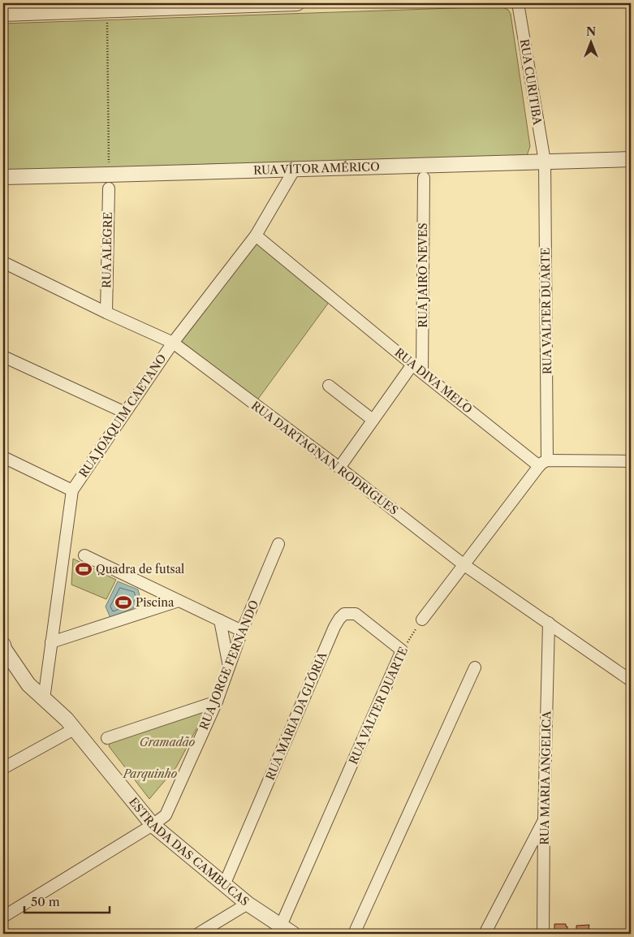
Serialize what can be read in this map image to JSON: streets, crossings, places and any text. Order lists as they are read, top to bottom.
{
  "streets": {
    "street": [
      "RUA CURITIBA",
      "RUA VÍTOR AMÉRICO",
      "RUA ALEGRE",
      "RUA JAIRO NEVES",
      "RUA VALTER DUARTE",
      "RUA DIVA MELO",
      "RUA JOAQUIM CAETANO",
      "RUA DARTAGNAN RODRIGUES",
      "RUA JORGE FERNANDO",
      "RUA MARIA DA GLÓRIA",
      "RUA MARIA ANGELICA",
      "ESTRADA DAS CAMBUCAS"
    ]
  },
  "crossings": [
    ["RUA CURITIBA", "RUA VÍTOR AMÉRICO"],
    ["RUA CURITIBA", "RUA VALTER DUARTE"],
    ["RUA VÍTOR AMÉRICO", "RUA ALEGRE"],
    ["RUA VÍTOR AMÉRICO", "RUA VALTER DUARTE"],
    ["RUA VÍTOR AMÉRICO", "RUA JOAQUIM CAETANO"],
    ["RUA ALEGRE", "RUA DARTAGNAN RODRIGUES"],
    ["RUA JAIRO NEVES", "RUA DIVA MELO"],
    ["RUA VALTER DUARTE", "RUA DIVA MELO"],
    ["RUA VALTER DUARTE", "RUA MARIA DA GLÓRIA"],
    ["RUA VALTER DUARTE", "ESTRADA DAS CAMBUCAS"],
    ["RUA DIVA MELO", "RUA JOAQUIM CAETANO"],
    ["RUA JOAQUIM CAETANO", "RUA DARTAGNAN RODRIGUES"],
    ["RUA JOAQUIM CAETANO", "ESTRADA DAS CAMBUCAS"],
    ["RUA DARTAGNAN RODRIGUES", "RUA MARIA ANGELICA"],
    ["RUA JORGE FERNANDO", "ESTRADA DAS CAMBUCAS"],
    ["RUA MARIA DA GLÓRIA", "ESTRADA DAS CAMBUCAS"]
  ],
  "parks": ["Gramadão", "Parquinho"],
  "places": {
    "sports": ["Quadra de futsal", "Piscina"]
  },
  "scale_bar": "50 m",
  "north": "top"
}
